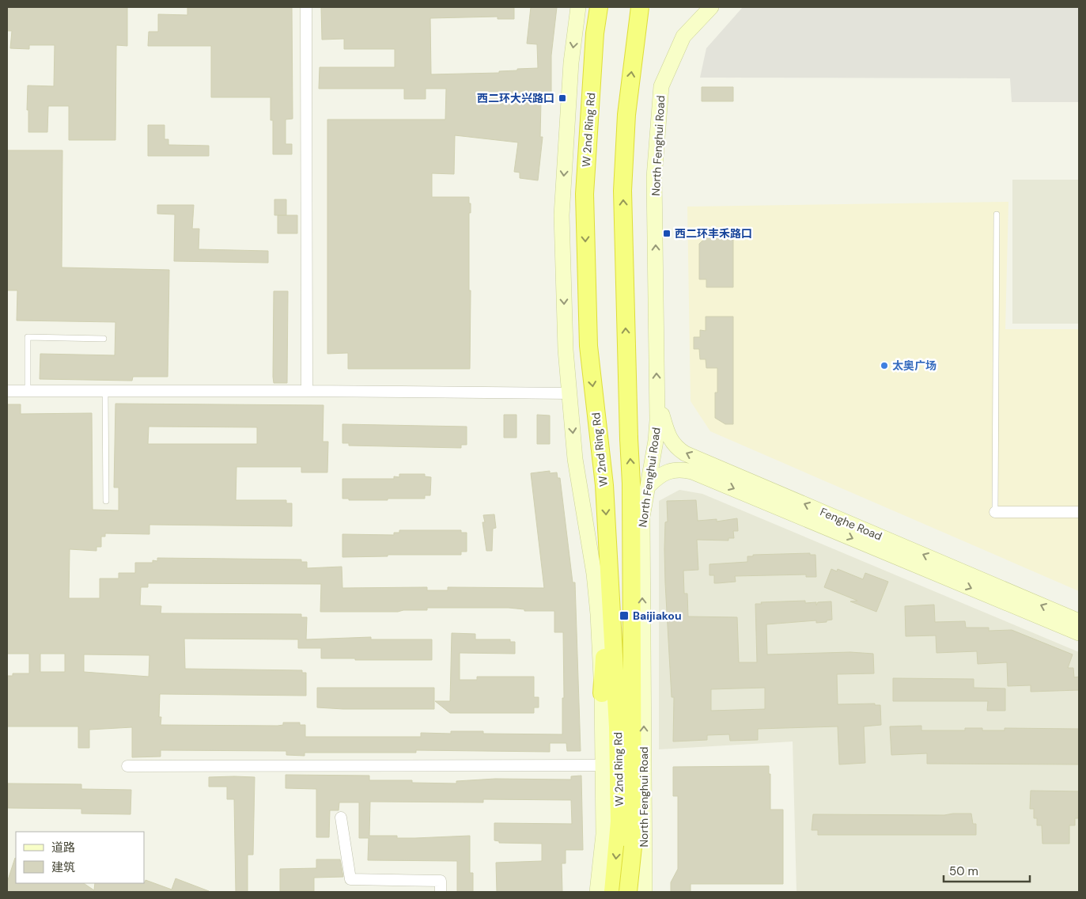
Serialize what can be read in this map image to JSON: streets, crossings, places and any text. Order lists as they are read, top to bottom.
{
  "streets": {
    "highway": ["W 2nd Ring Rd"],
    "main road": ["North Fenghui Road", "Fenghe Road"]
  },
  "crossings": [
    ["W 2nd Ring Rd", "North Fenghui Road"],
    ["W 2nd Ring Rd", "Fenghe Road"],
    ["North Fenghui Road", "Fenghe Road"]
  ],
  "places": {
    "transit": ["西二环大兴路口", "西二环丰禾路口", "Baijiakou"],
    "other": ["太奥广场"]
  },
  "legend": ["道路", "建筑"],
  "scale_bar": "50 m"
}
